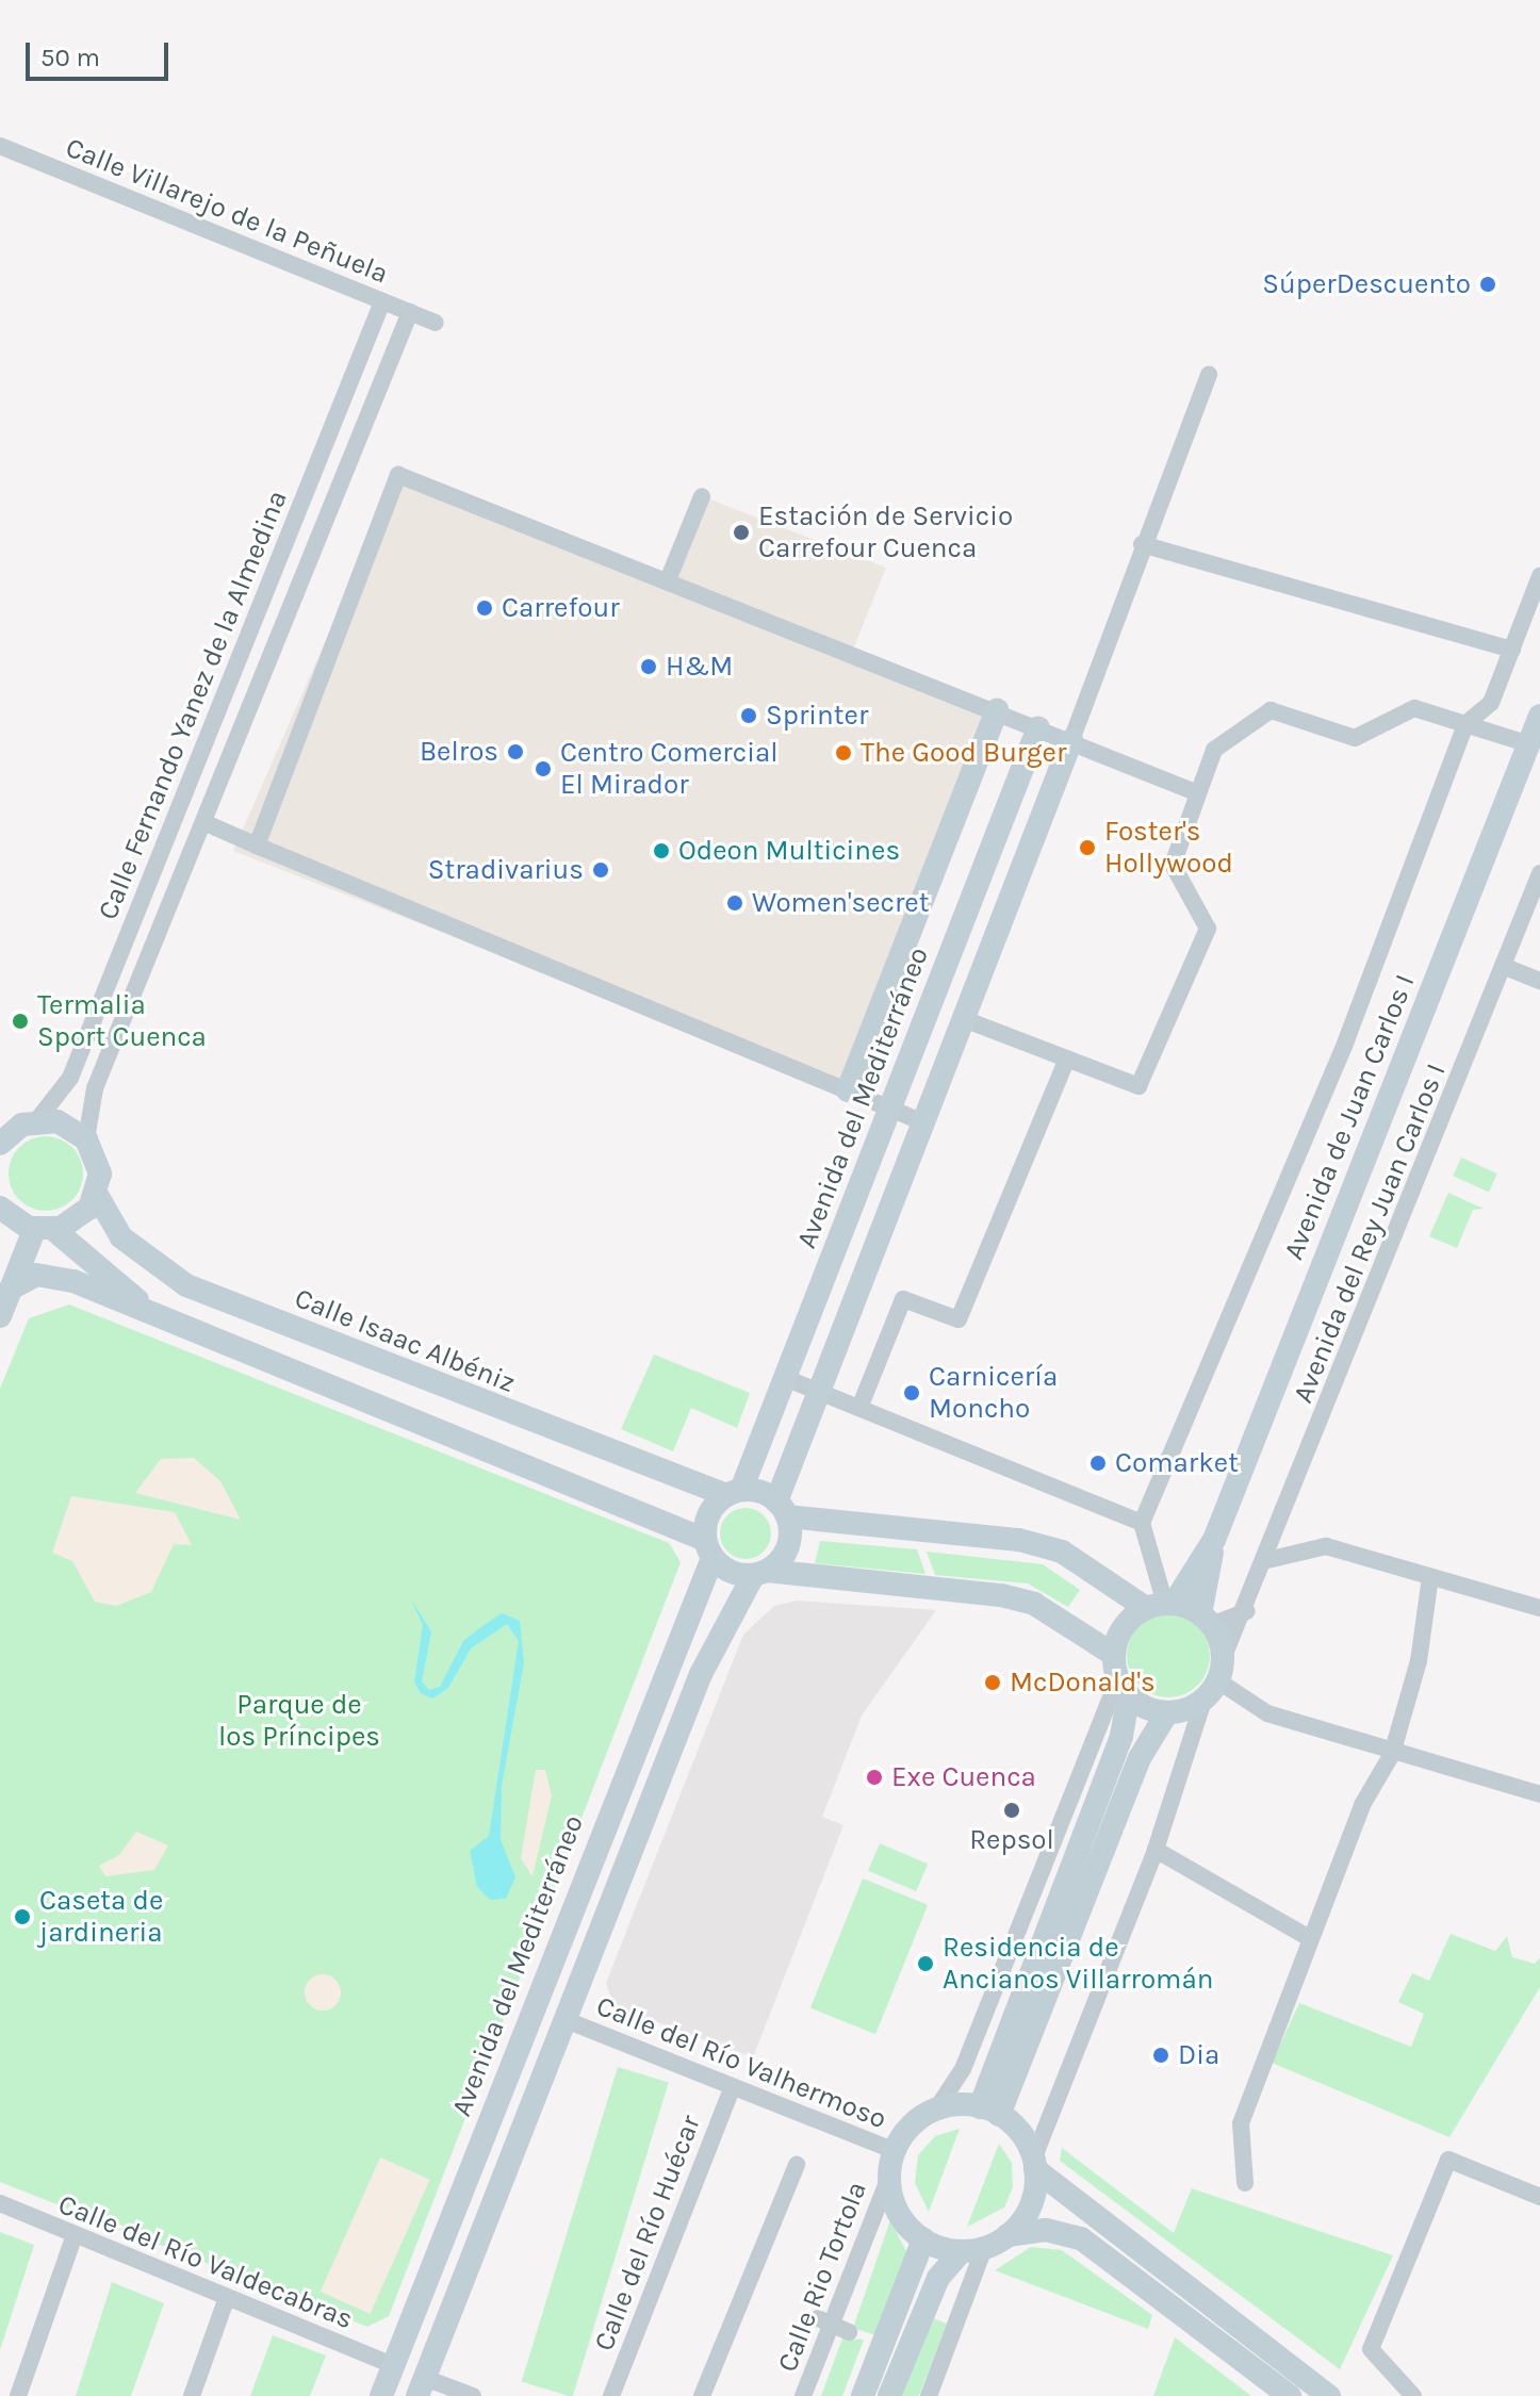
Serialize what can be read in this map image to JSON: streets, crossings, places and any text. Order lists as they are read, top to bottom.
{
  "streets": {
    "street": [
      "Calle Villarejo de la Peñuela",
      "Calle Fernando Yanez de la Almedina",
      "Avenida del Mediterráneo",
      "Avenida de Juan Carlos I",
      "Avenida del Rey Juan Carlos I",
      "Calle Isaac Albéniz",
      "Calle del Río Valhermoso",
      "Calle del Río Huécar",
      "Calle del Río Valdecabras",
      "Calle Rio Tortola"
    ]
  },
  "crossings": [
    ["Calle Villarejo de la Peñuela", "Calle Fernando Yanez de la Almedina"],
    ["Avenida del Mediterráneo", "Calle Isaac Albéniz"],
    ["Avenida del Mediterráneo", "Calle del Río Valdecabras"],
    ["Avenida del Rey Juan Carlos I", "Calle del Río Valhermoso"],
    ["Avenida del Rey Juan Carlos I", "Calle Rio Tortola"],
    ["Calle del Río Valhermoso", "Calle del Río Huécar"],
    ["Calle del Río Valhermoso", "Calle Rio Tortola"]
  ],
  "parks": ["Parque de los Príncipes"],
  "places": [
    "SúperDescuento",
    "Estación de Servicio Carrefour Cuenca",
    "Carrefour",
    "H&M",
    "Sprinter",
    "Belros",
    "The Good Burger",
    "Centro Comercial El Mirador",
    "Foster's Hollywood",
    "Odeon Multicines",
    "Stradivarius",
    "Women'secret",
    "Termalia Sport Cuenca",
    "Carnicería Moncho",
    "Comarket",
    "McDonald's",
    "Exe Cuenca",
    "Repsol",
    "Caseta de jardineria",
    "Residencia de Ancianos Villarromán",
    "Dia"
  ],
  "scale_bar": "50 m"
}
